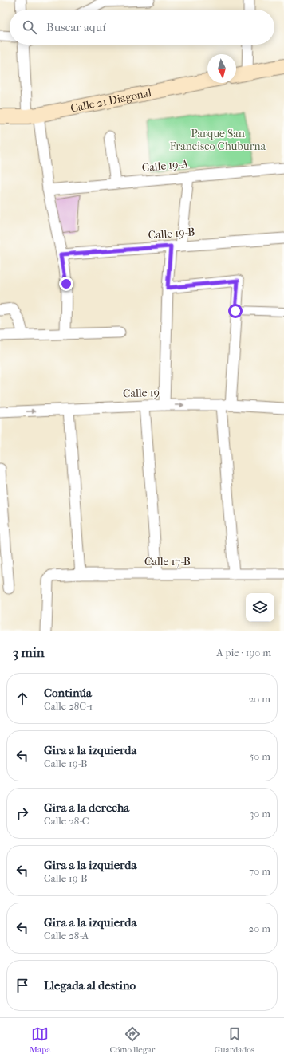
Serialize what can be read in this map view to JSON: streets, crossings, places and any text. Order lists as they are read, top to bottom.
{
  "streets": {
    "main road": ["Calle 21 Diagonal"],
    "street": [
      "Calle 19-A",
      "Calle 19-B",
      "Calle 19",
      "Calle 17-B"
    ]
  },
  "parks": ["Parque San Francisco Chuburna"],
  "north": "bottom",
  "page": {
    "search": "Buscar aquí",
    "heading": ["3 min", "A pie · 190 m"],
    "list": [
      ["Continúa", "Calle 28C-1", "20 m"],
      ["Gira a la izquierda", "Calle 19-B", "50 m"],
      ["Gira a la derecha", "Calle 28-C", "30 m"],
      ["Gira a la izquierda", "Calle 19-B", "70 m"],
      ["Gira a la izquierda", "Calle 28-A", "20 m"],
      "Llegada al destino"
    ],
    "nav": ["Mapa", "Cómo llegar", "Guardados"]
  }
}
